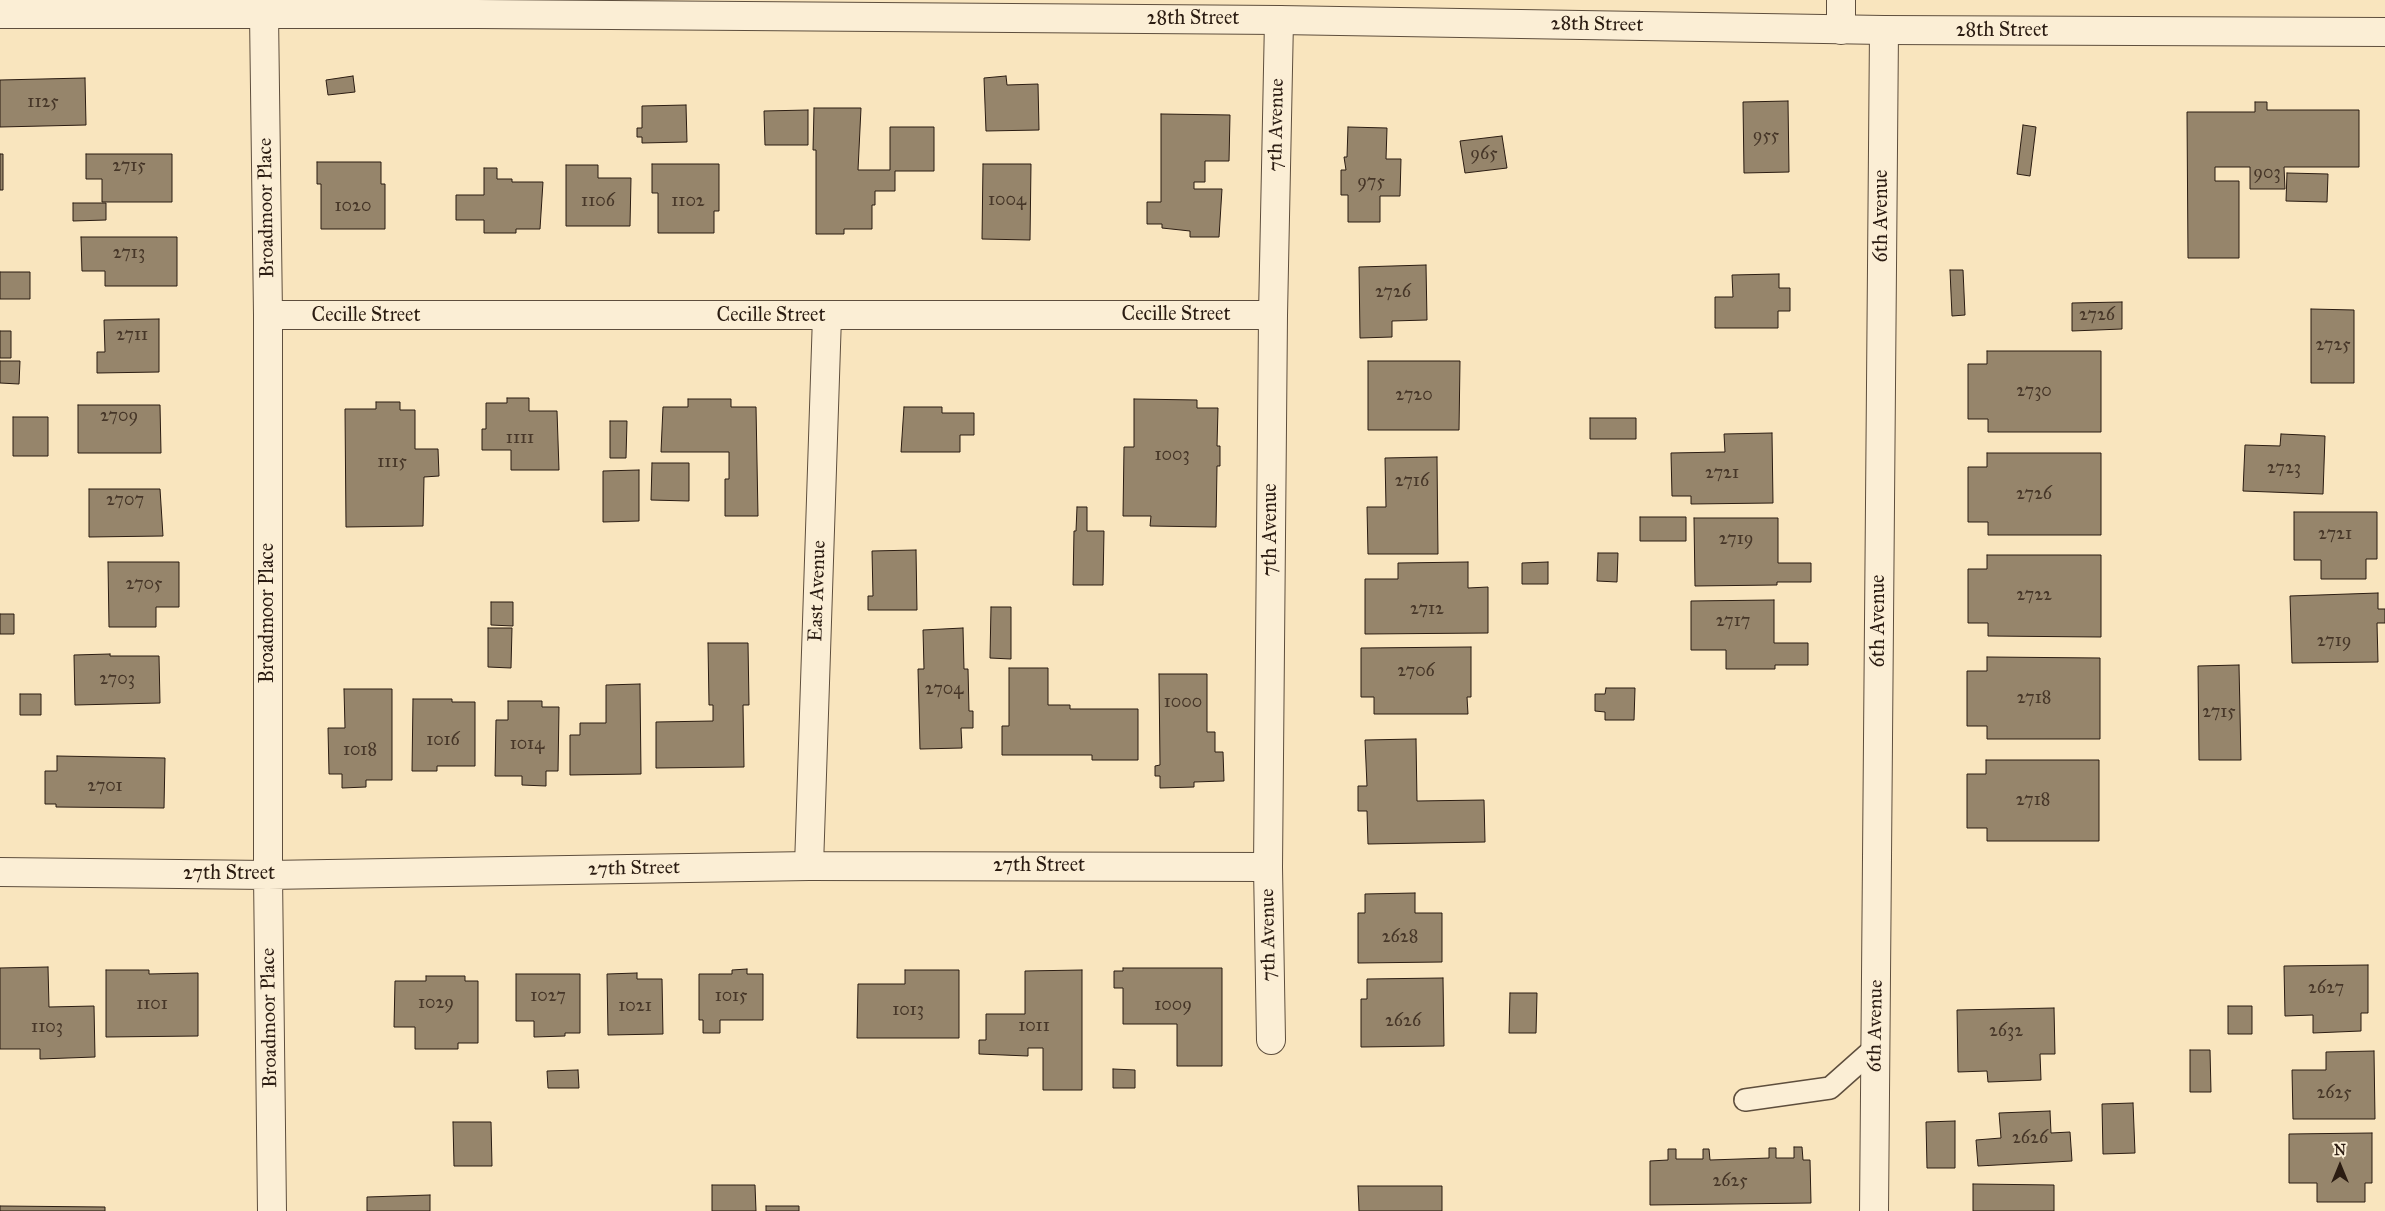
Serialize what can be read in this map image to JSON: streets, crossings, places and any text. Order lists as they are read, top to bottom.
{
  "streets": {
    "street": [
      "28th Street",
      "7th Avenue",
      "Broadmoor Place",
      "6th Avenue",
      "Cecille Street",
      "East Avenue",
      "27th Street"
    ]
  },
  "crossings": [
    ["28th Street", "7th Avenue"],
    ["28th Street", "Broadmoor Place"],
    ["28th Street", "6th Avenue"],
    ["7th Avenue", "Cecille Street"],
    ["7th Avenue", "27th Street"],
    ["Broadmoor Place", "Cecille Street"],
    ["Broadmoor Place", "27th Street"],
    ["Cecille Street", "East Avenue"],
    ["East Avenue", "27th Street"]
  ],
  "house_numbers": [
    "1125",
    "955",
    "965",
    "2715",
    "903",
    "975",
    "1004",
    "1106",
    "1102",
    "1020",
    "2713",
    "2726",
    "2726",
    "2711",
    "2725",
    "2730",
    "2720",
    "2709",
    "1111",
    "1003",
    "1115",
    "2723",
    "2721",
    "2716",
    "2726",
    "2707",
    "2721",
    "2719",
    "2705",
    "2722",
    "2712",
    "2717",
    "2719",
    "2706",
    "2703",
    "2704",
    "2718",
    "1000",
    "2715",
    "1016",
    "1014",
    "1018",
    "2701",
    "2718",
    "2628",
    "2627",
    "1027",
    "1015",
    "1029",
    "1101",
    "1009",
    "1021",
    "1013",
    "2626",
    "1011",
    "1103",
    "2632",
    "2625",
    "2626",
    "2625"
  ],
  "north": "top"
}
